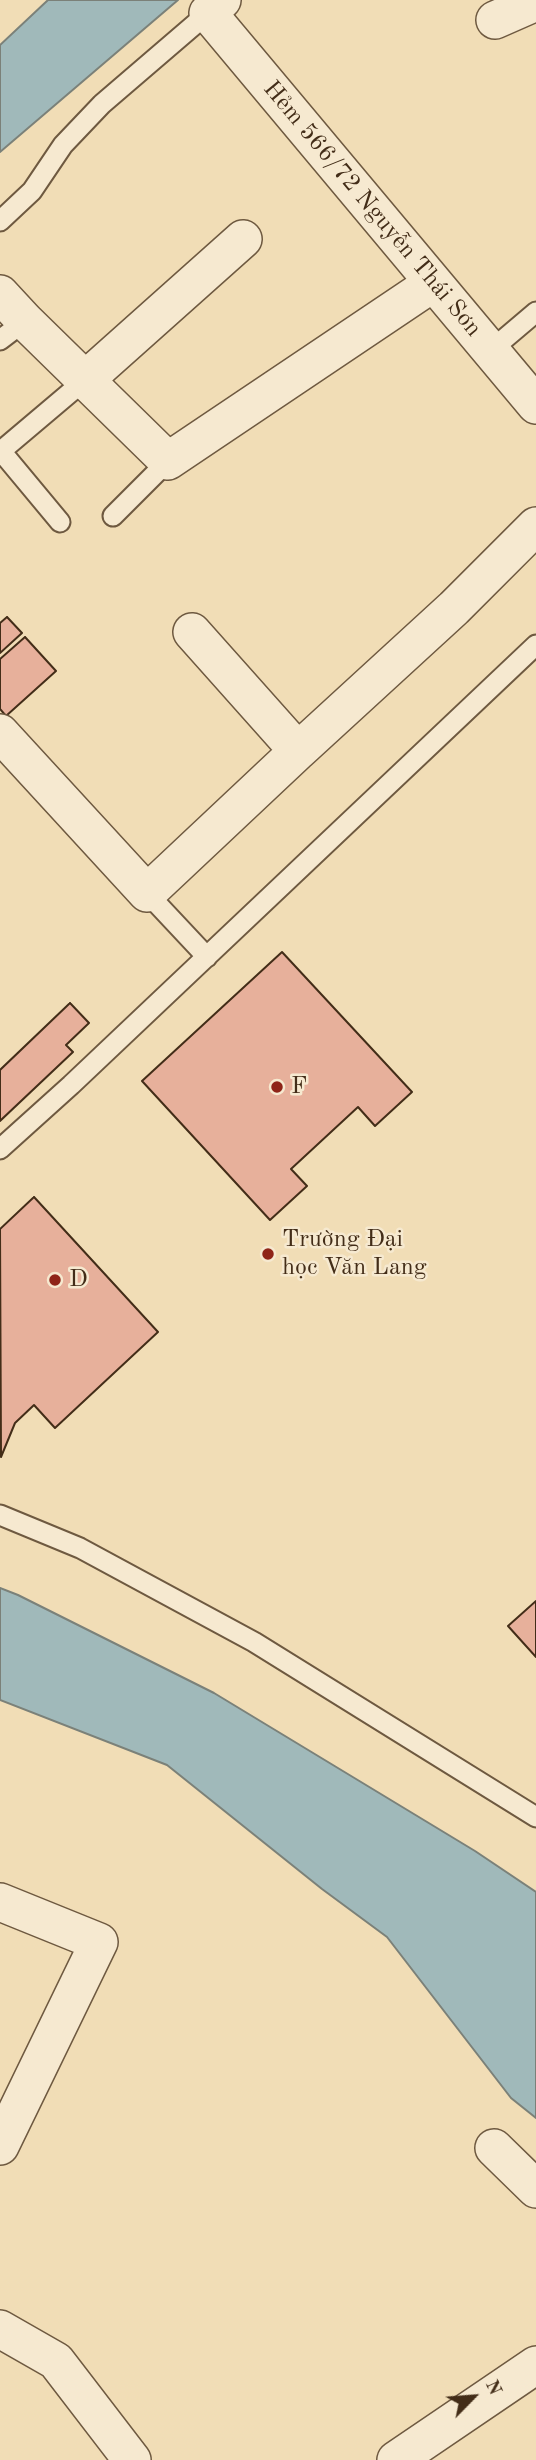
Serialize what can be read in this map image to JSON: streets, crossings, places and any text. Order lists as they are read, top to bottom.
{
  "streets": {
    "street": ["Hẻm 566/72 Nguyễn Thái Sơn"]
  },
  "places": ["F", "Trường Đại học Văn Lang", "D"],
  "north": "top right"
}
